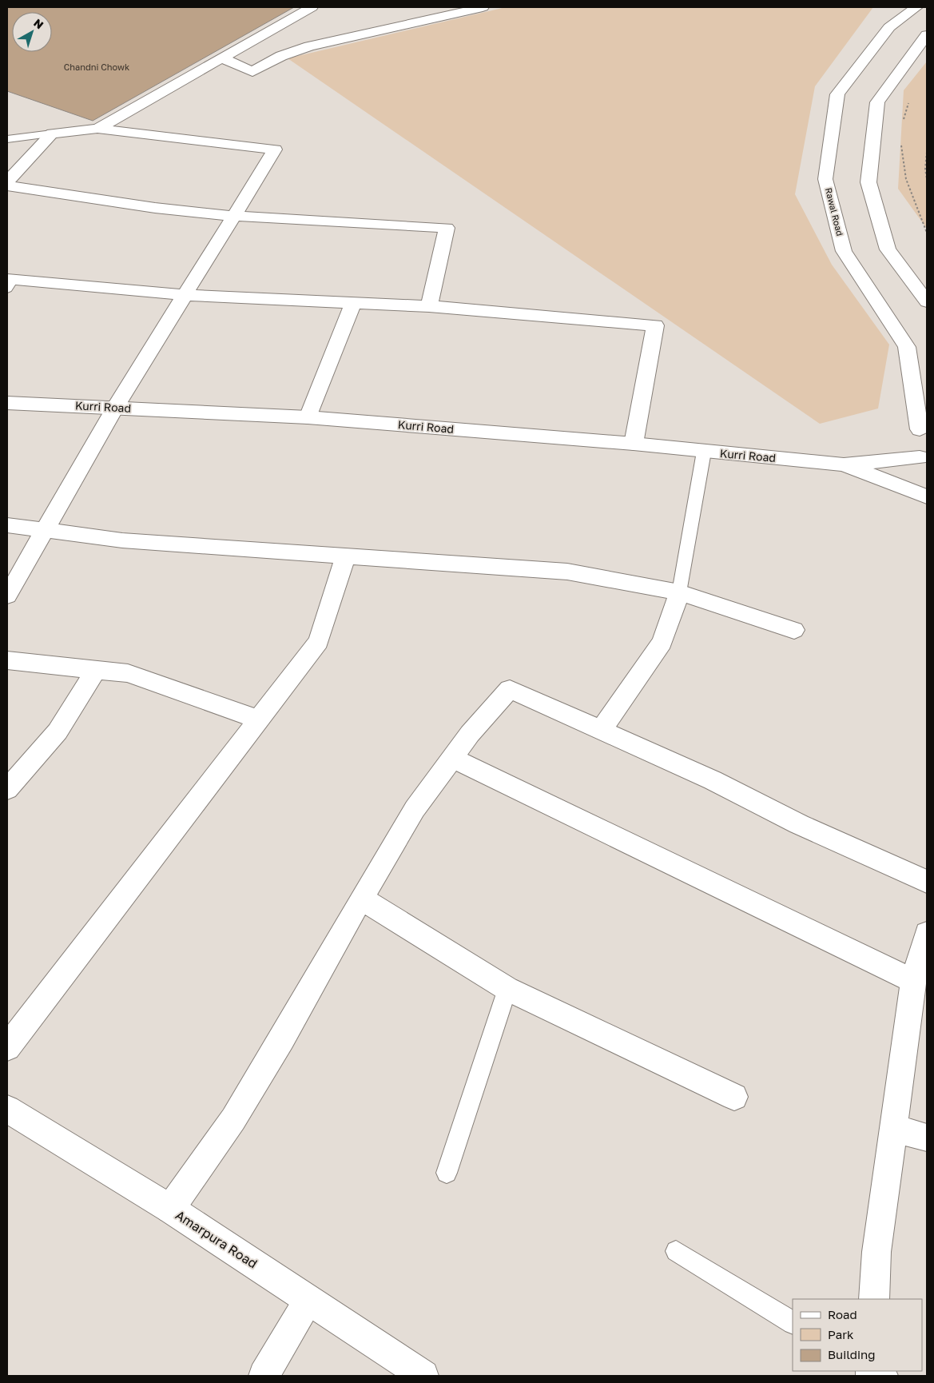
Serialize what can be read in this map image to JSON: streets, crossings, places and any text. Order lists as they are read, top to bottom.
{
  "streets": {
    "street": ["Rawal Road", "Kurri Road", "Amarpura Road"]
  },
  "house_numbers": ["Chandni Chowk"],
  "legend": ["Road", "Park", "Building"],
  "north": "top right"
}
